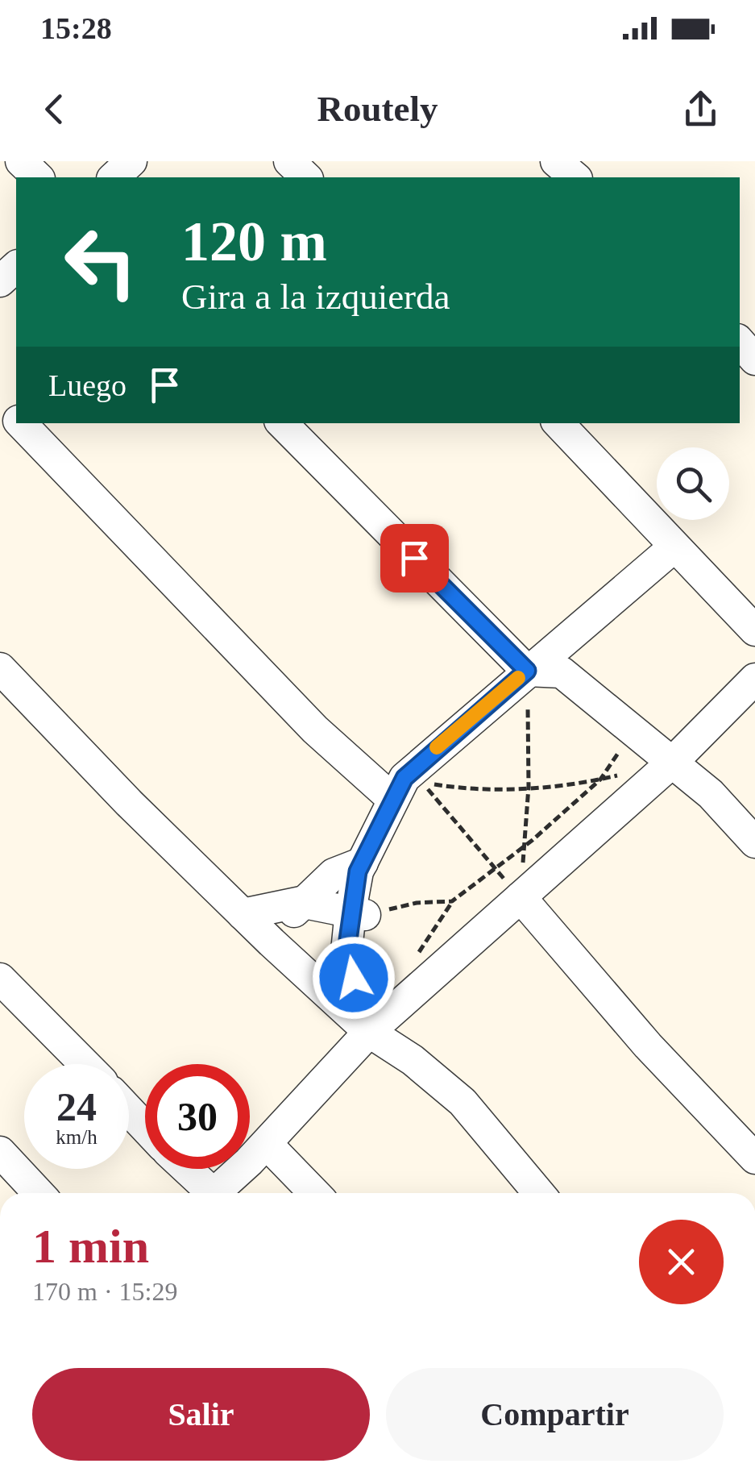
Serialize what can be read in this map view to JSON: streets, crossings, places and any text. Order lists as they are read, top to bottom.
{
  "page": {
    "status": "15:28",
    "header": "Routely",
    "turn": ["120 m", "Gira a la izquierda"],
    "then": "Luego",
    "speed": "24 km/h",
    "limit": "30",
    "heading": ["1 min", "170 m · 15:29"],
    "buttons": ["Salir", "Compartir"]
  }
}
